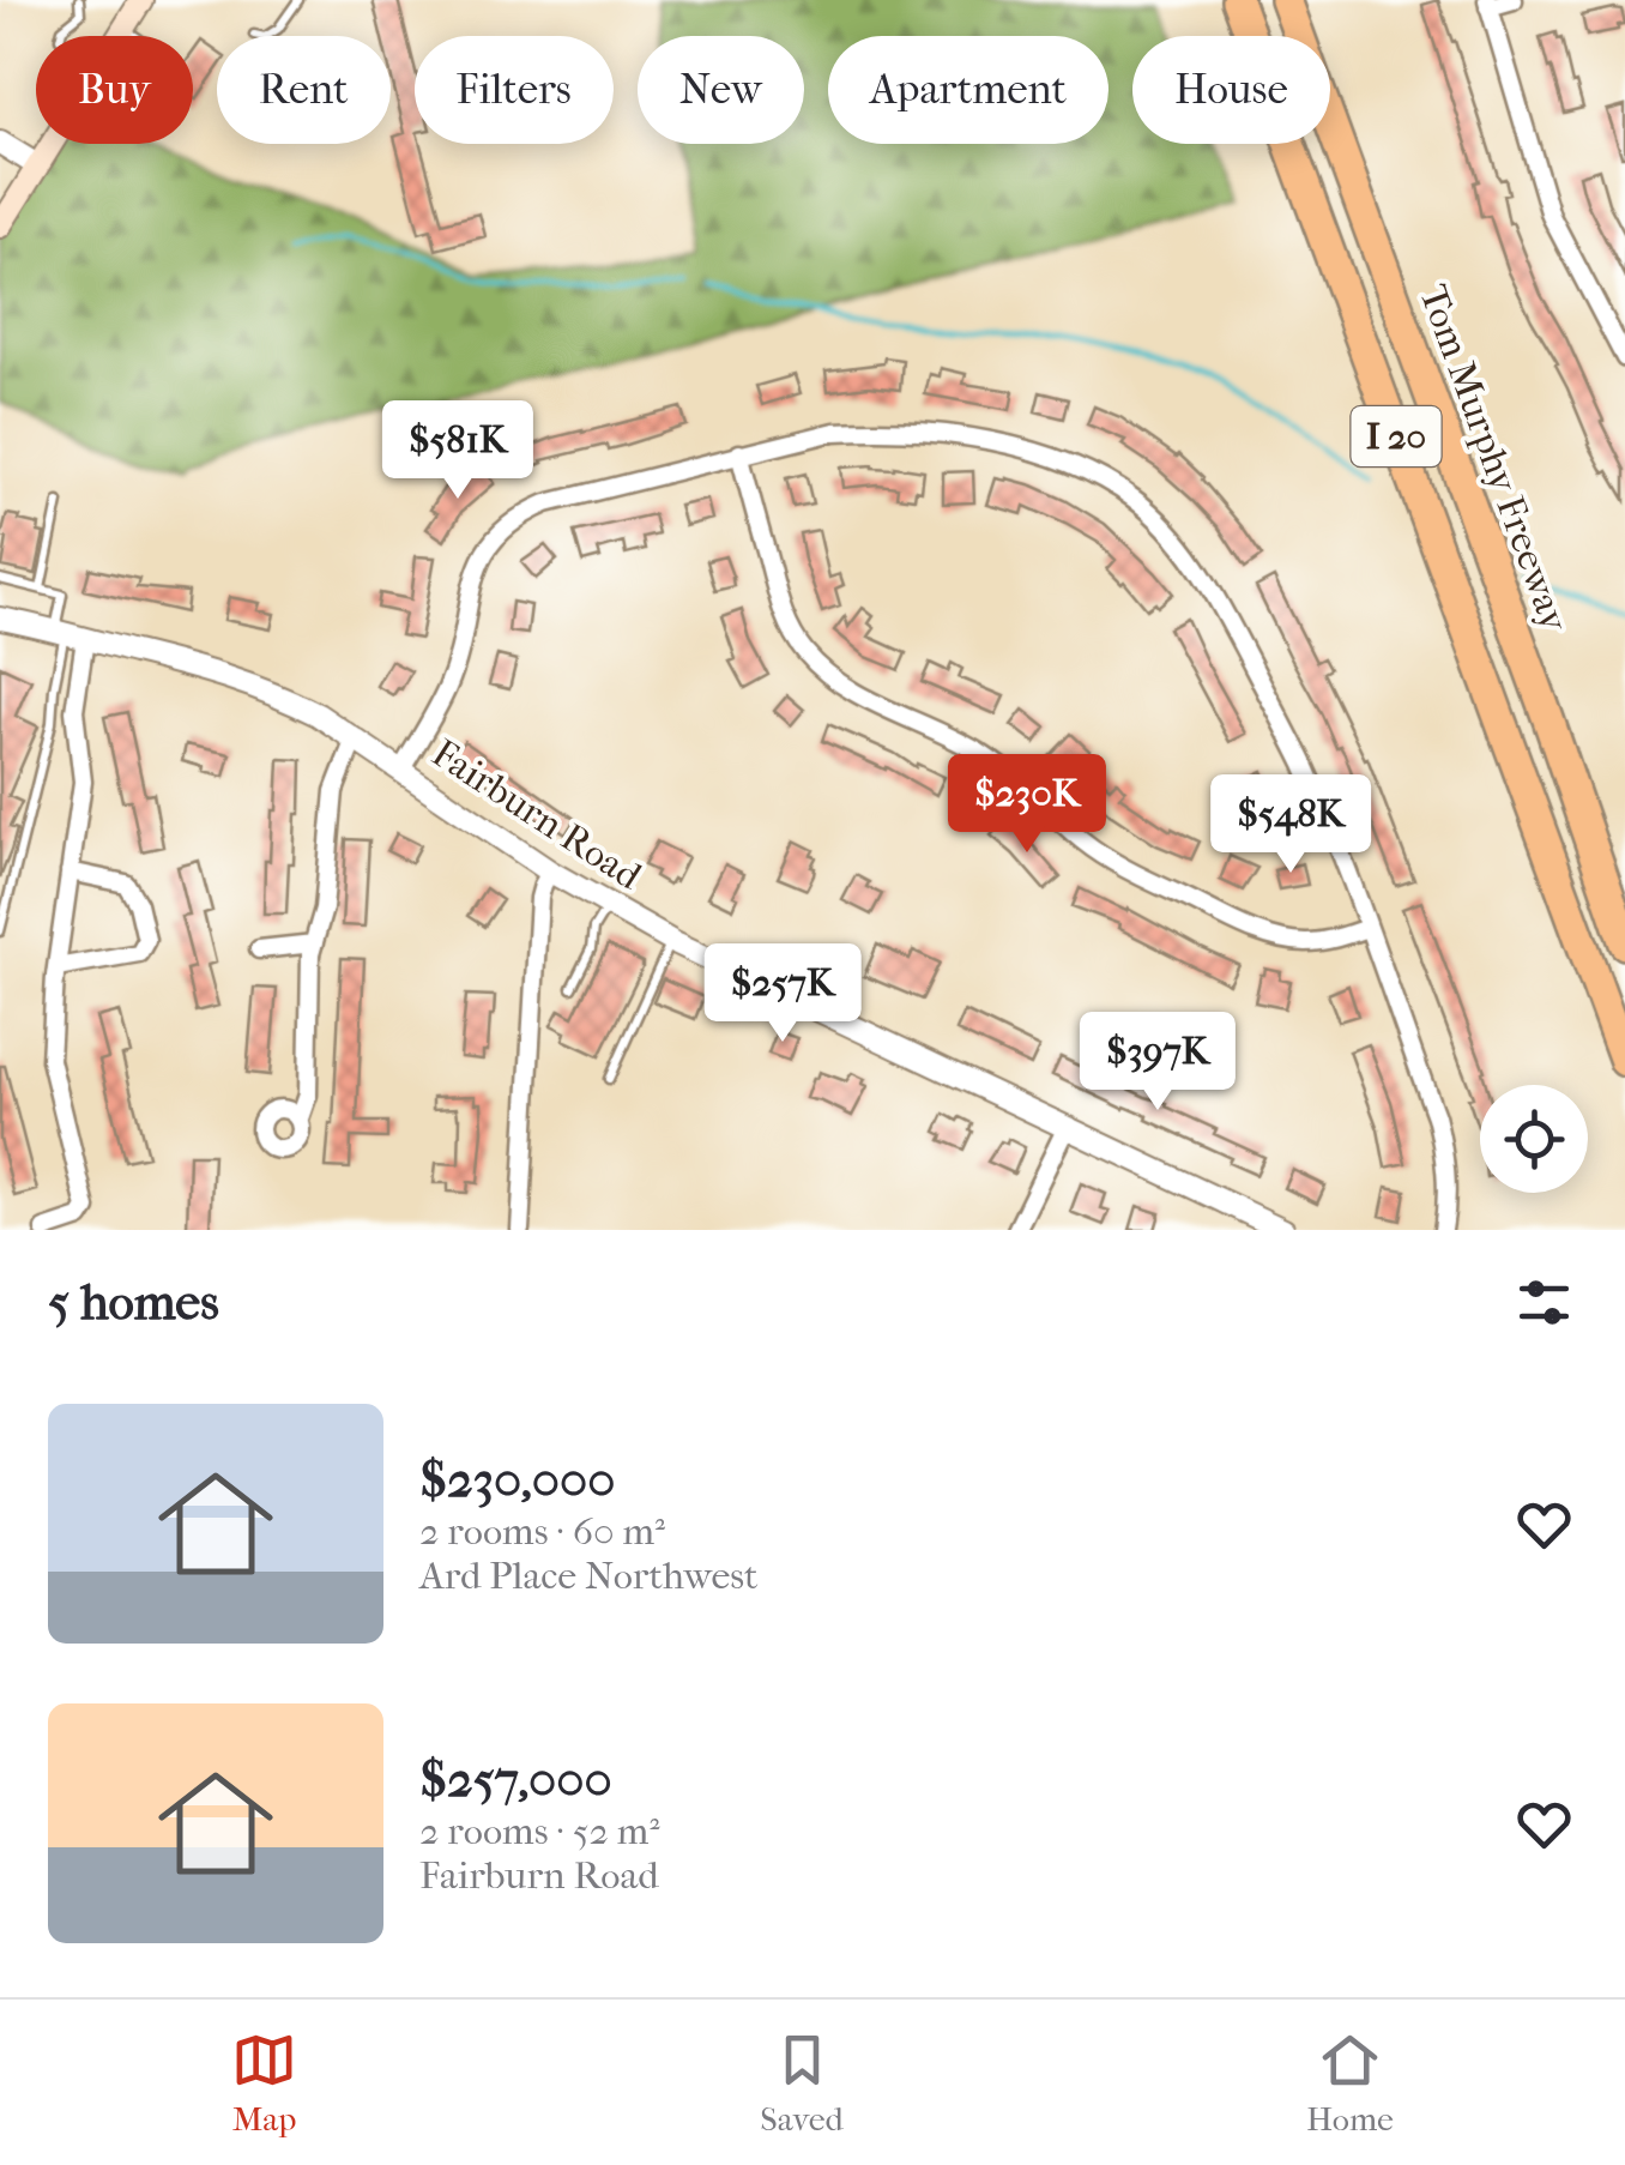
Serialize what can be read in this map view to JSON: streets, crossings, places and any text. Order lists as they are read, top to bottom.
{
  "streets": {
    "highway": ["I 20", "Tom Murphy Freeway"],
    "street": ["Fairburn Road"]
  },
  "page": {
    "chip": [
      "Buy",
      "Rent",
      "Filters",
      "New",
      "Apartment",
      "House"
    ],
    "price": [
      "$581K",
      "$230K",
      "$548K",
      "$257K",
      "$397K"
    ],
    "heading": "5 homes",
    "list": [
      {
        "name": "$230,000",
        "note": "2 rooms · 60 m² · Ard Place Northwest"
      },
      {
        "name": "$257,000",
        "note": "2 rooms · 52 m² · Fairburn Road"
      }
    ],
    "tabs": ["Map", "Saved", "Home"]
  }
}
